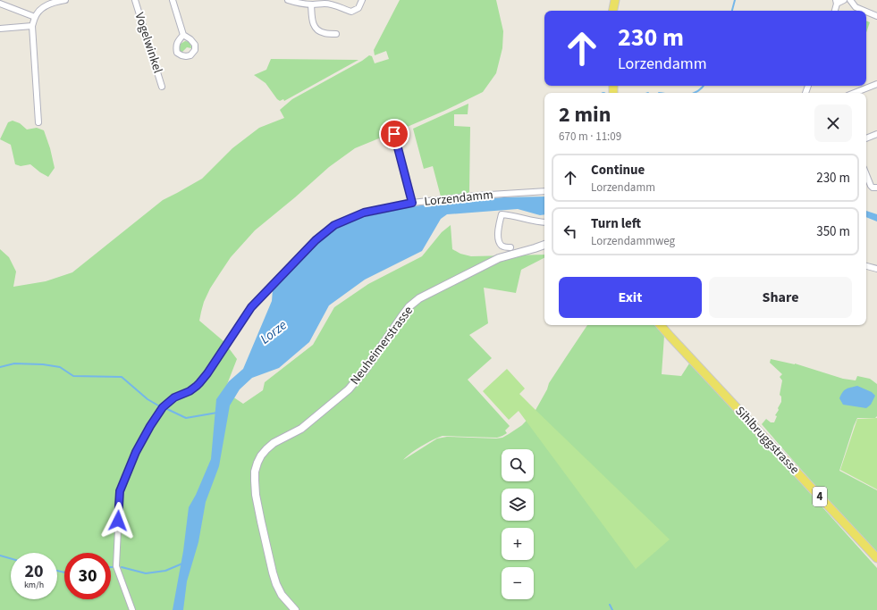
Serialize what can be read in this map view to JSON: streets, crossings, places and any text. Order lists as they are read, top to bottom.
{
  "streets": {
    "main road": ["Sihlbruggstrasse", "4"],
    "street": ["Vogelwinkel", "Lorzendamm", "Neuheimerstrasse"]
  },
  "water": ["Lorze"],
  "page": {
    "turn": ["230 m", "Lorzendamm"],
    "heading": ["2 min", "670 m · 11:09"],
    "list": [
      {
        "name": "Continue",
        "note": "Lorzendamm",
        "value": "230 m"
      },
      {
        "name": "Turn left",
        "note": "Lorzendammweg",
        "value": "350 m"
      }
    ],
    "buttons": ["Exit", "Share"],
    "map_buttons": ["+", "−"],
    "speed": "20 km/h",
    "limit": "30"
  }
}
